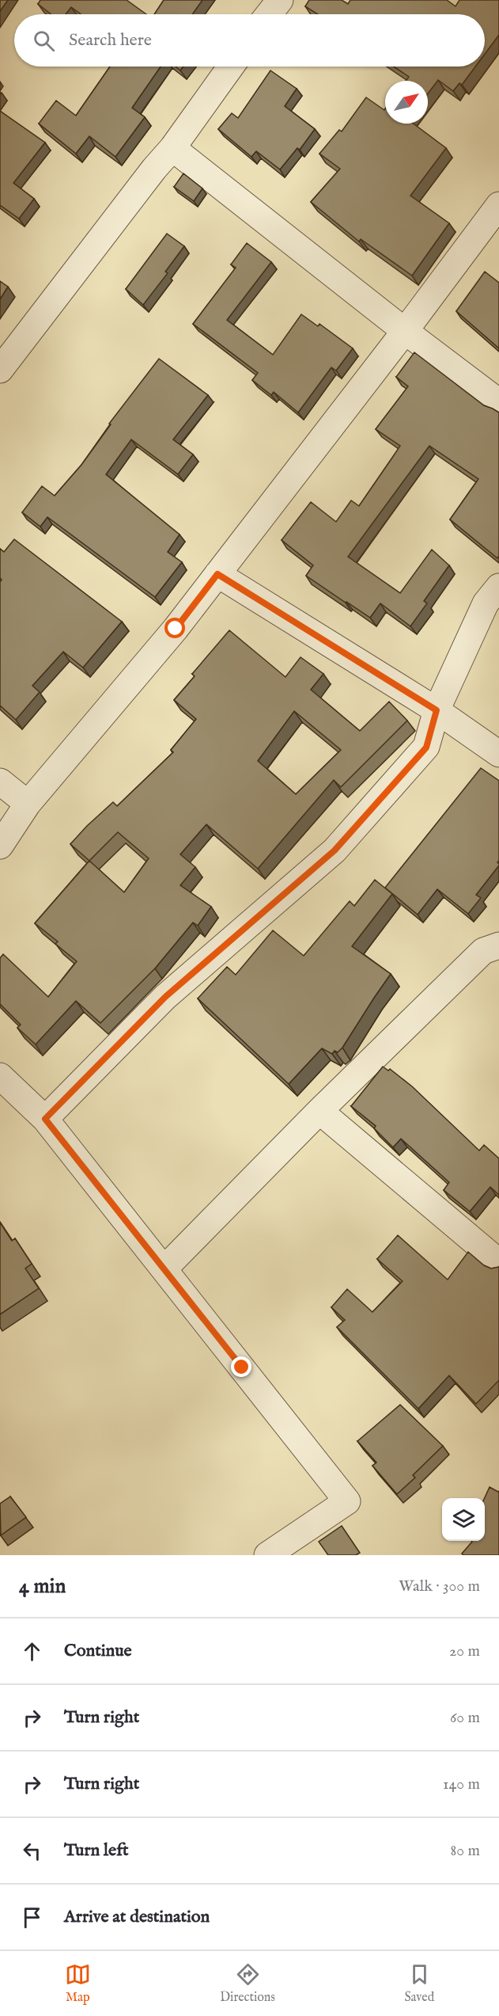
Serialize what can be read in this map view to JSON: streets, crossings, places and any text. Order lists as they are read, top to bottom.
{
  "north": "top right",
  "page": {
    "search": "Search here",
    "heading": ["4 min", "Walk · 300 m"],
    "list": [
      ["Continue", "20 m"],
      ["Turn right", "60 m"],
      ["Turn right", "140 m"],
      ["Turn left", "80 m"],
      "Arrive at destination"
    ],
    "nav": ["Map", "Directions", "Saved"]
  }
}
